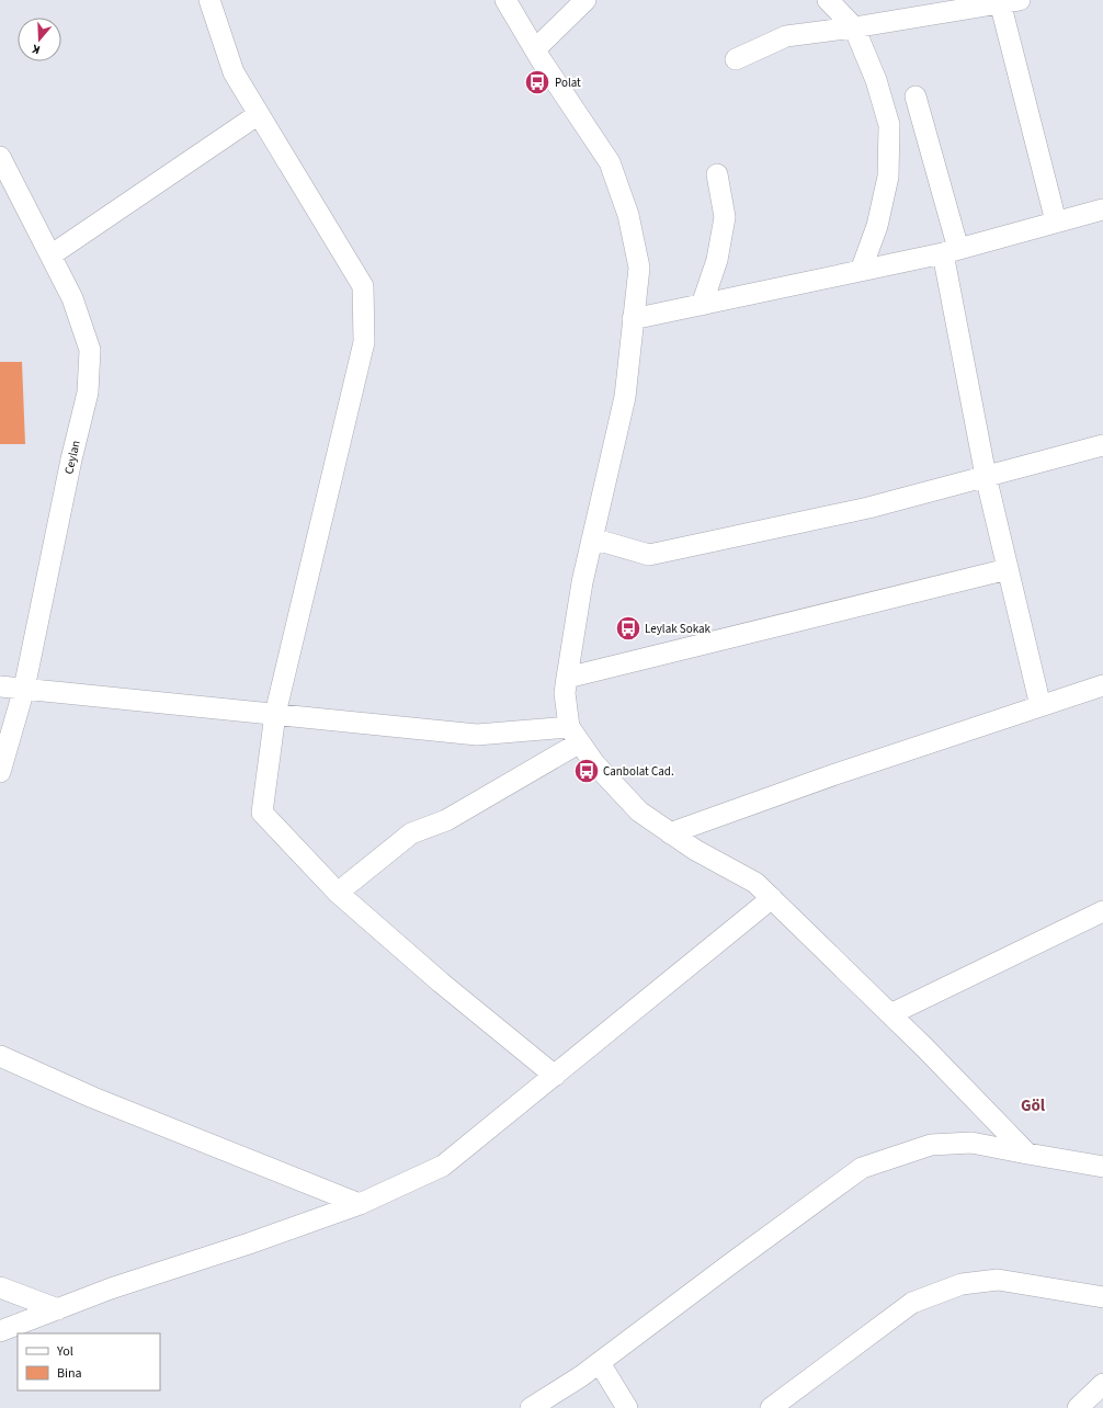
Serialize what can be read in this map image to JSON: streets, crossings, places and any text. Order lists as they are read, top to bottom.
{
  "streets": {
    "street": ["Ceylan"]
  },
  "districts": ["Göl"],
  "places": {
    "bus stop": ["Polat", "Leylak Sokak", "Canbolat Cad."]
  },
  "legend": ["Yol", "Bina"],
  "north": "bottom"
}
